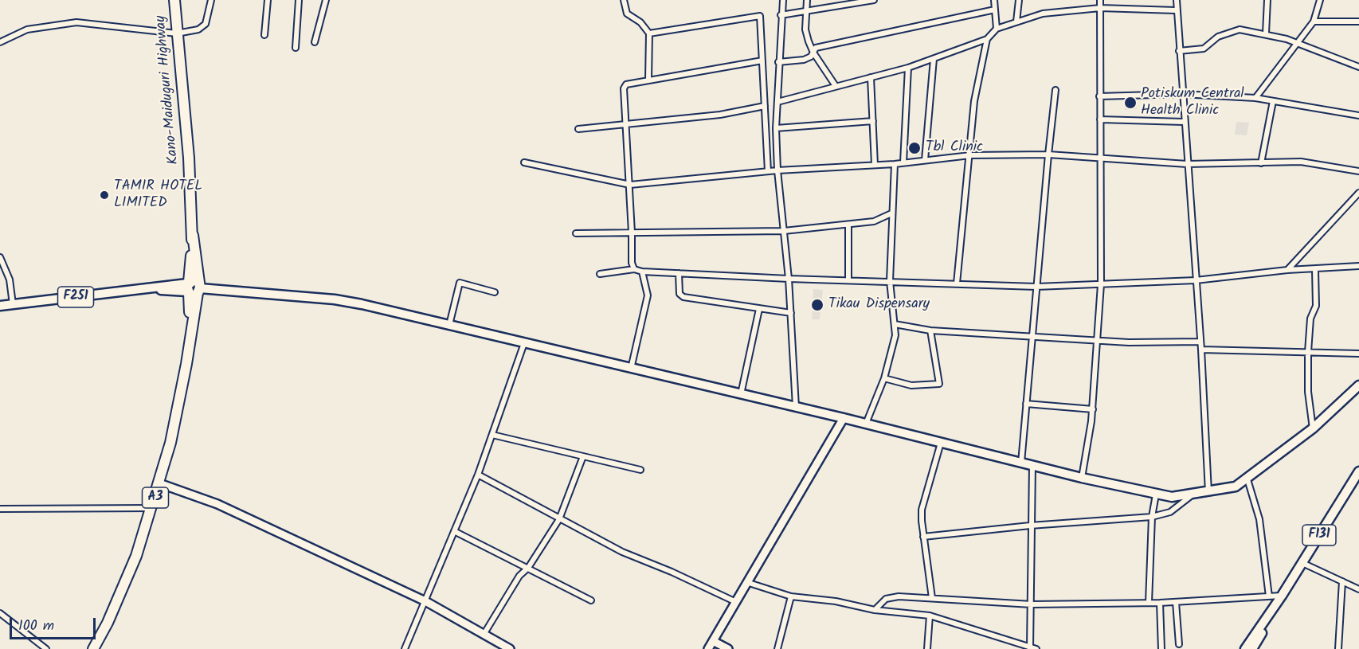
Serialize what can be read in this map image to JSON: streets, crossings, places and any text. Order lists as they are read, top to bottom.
{
  "streets": {
    "highway": ["Kano-Maiduguri Highway", "A3"],
    "main road": ["F251", "F131"]
  },
  "crossings": [
    ["Kano-Maiduguri Highway", "F251"]
  ],
  "places": [
    "Potiskum Central Health Clinic",
    "Tbl Clinic",
    "TAMIR HOTEL LIMITED",
    "Tikau Dispensary"
  ],
  "scale_bar": "100 m"
}
